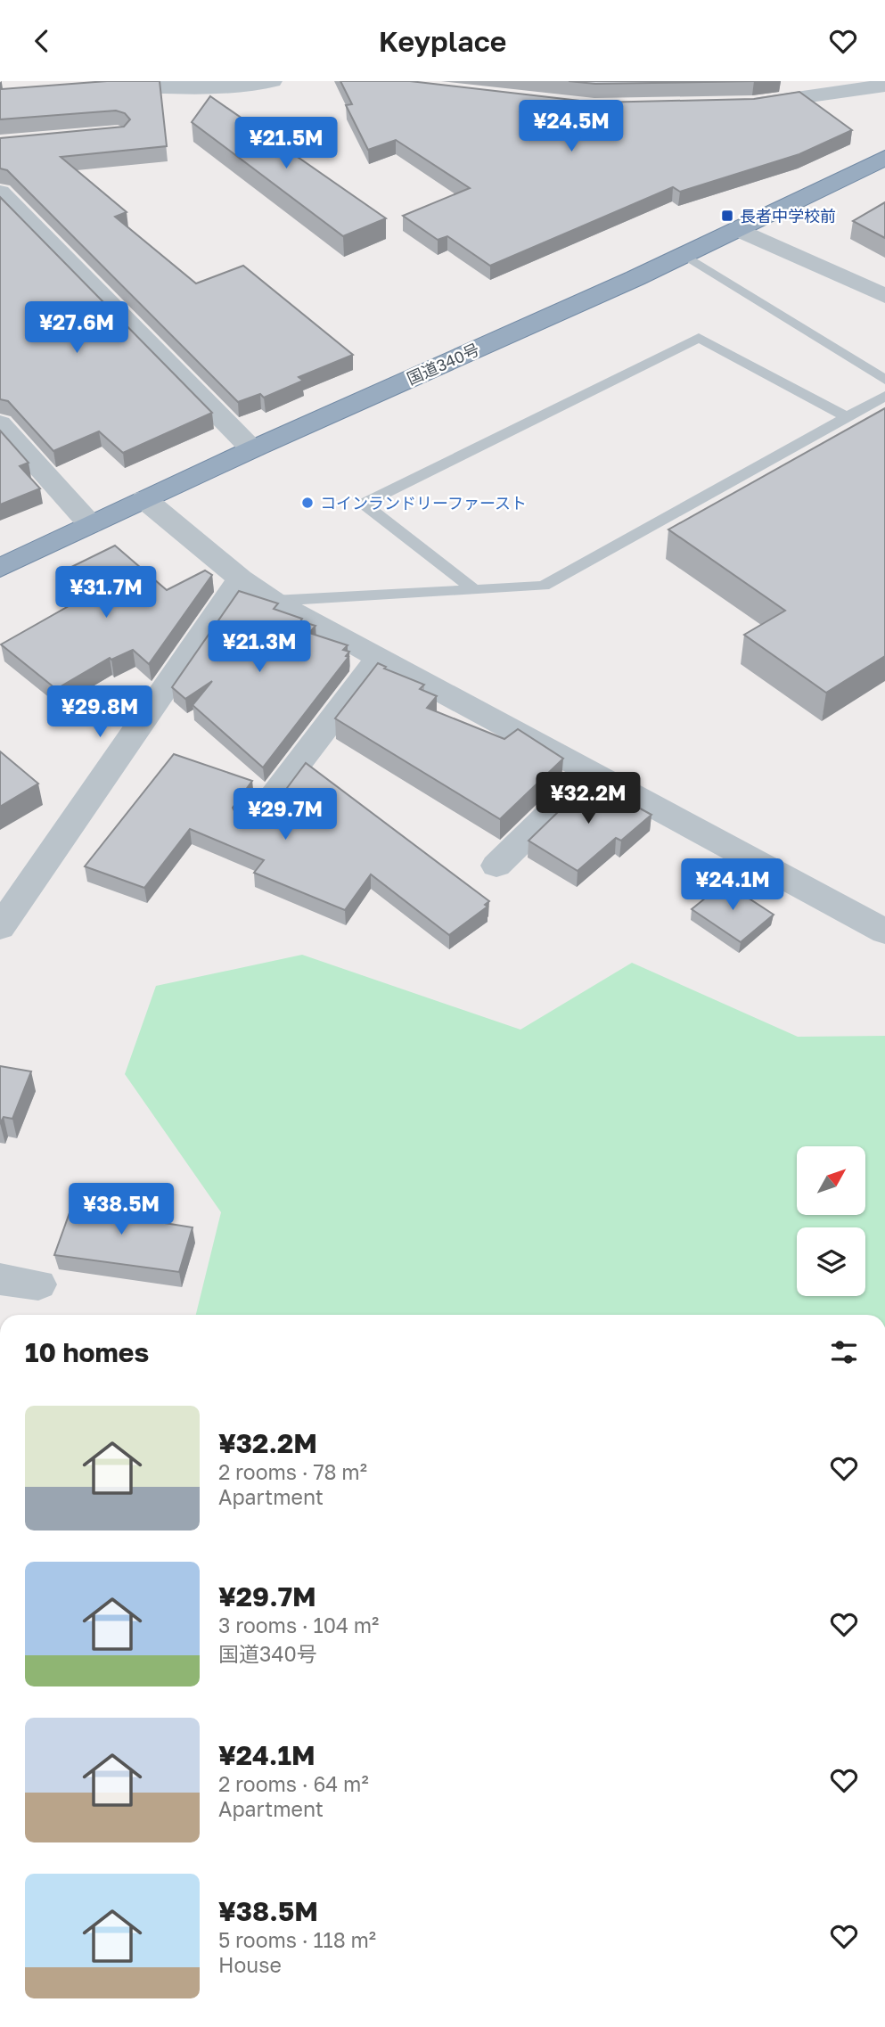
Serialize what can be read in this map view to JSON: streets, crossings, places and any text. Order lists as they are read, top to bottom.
{
  "streets": {
    "highway": ["国道340号"]
  },
  "places": {
    "transit": ["長者中学校前"],
    "other": ["コインランドリーファースト"]
  },
  "north": "top right",
  "page": {
    "header": "Keyplace",
    "price": [
      "¥24.5M",
      "¥21.5M",
      "¥27.6M",
      "¥31.7M",
      "¥21.3M",
      "¥29.8M",
      "¥32.2M",
      "¥29.7M",
      "¥24.1M",
      "¥38.5M"
    ],
    "heading": "10 homes",
    "list": [
      {
        "name": "¥32.2M",
        "note": "2 rooms · 78 m² · Apartment"
      },
      {
        "name": "¥29.7M",
        "note": "3 rooms · 104 m² · 国道340号"
      },
      {
        "name": "¥24.1M",
        "note": "2 rooms · 64 m² · Apartment"
      },
      {
        "name": "¥38.5M",
        "note": "5 rooms · 118 m² · House"
      }
    ]
  }
}
